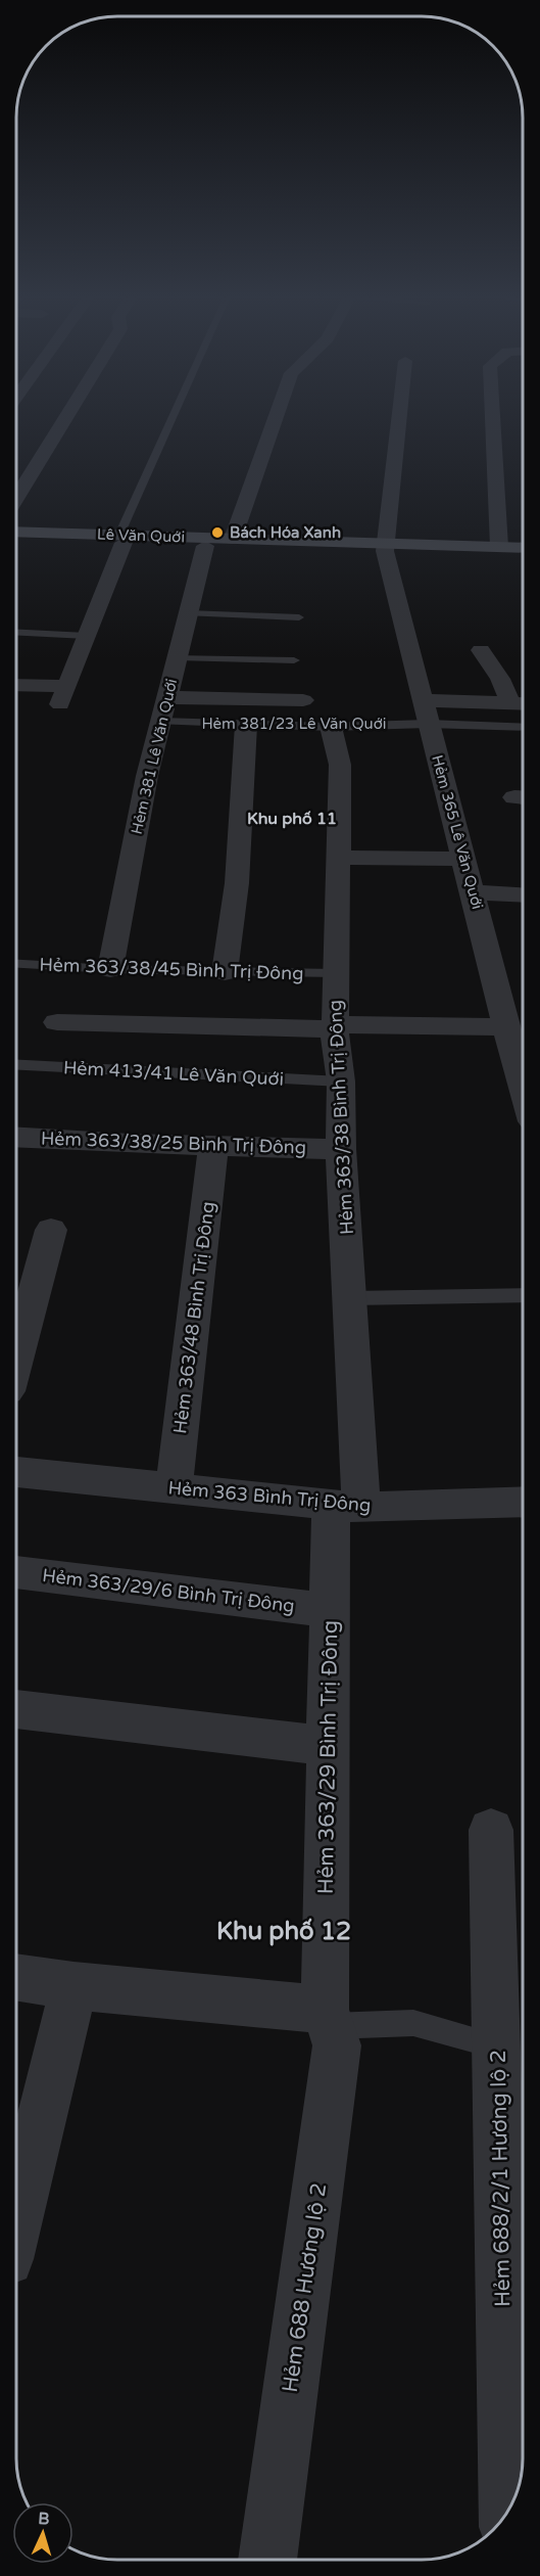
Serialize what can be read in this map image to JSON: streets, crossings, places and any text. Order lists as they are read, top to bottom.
{
  "streets": {
    "main road": ["Lê Văn Quới"],
    "street": [
      "Hẻm 381 Lê Văn Quới",
      "Hẻm 365 Lê Văn Quới",
      "Hẻm 363/38 Bình Trị Đông",
      "Hẻm 363/38/25 Bình Trị Đông",
      "Hẻm 363/48 Bình Trị Đông",
      "Hẻm 363 Bình Trị Đông",
      "Hẻm 363/29/6 Bình Trị Đông",
      "Hẻm 363/29 Bình Trị Đông",
      "Hẻm 688/2/1 Hương lộ 2",
      "Hẻm 688 Hương lộ 2"
    ],
    "lane": ["Hẻm 381/23 Lê Văn Quới", "Hẻm 363/38/45 Bình Trị Đông", "Hẻm 413/41 Lê Văn Quới"]
  },
  "crossings": [
    ["Lê Văn Quới", "Hẻm 381 Lê Văn Quới"],
    ["Lê Văn Quới", "Hẻm 365 Lê Văn Quới"],
    ["Hẻm 381/23 Lê Văn Quới", "Hẻm 381 Lê Văn Quới"],
    ["Hẻm 381/23 Lê Văn Quới", "Hẻm 365 Lê Văn Quới"],
    ["Hẻm 381/23 Lê Văn Quới", "Hẻm 363/38 Bình Trị Đông"],
    ["Hẻm 381 Lê Văn Quới", "Hẻm 363/38/45 Bình Trị Đông"],
    ["Hẻm 363/38/45 Bình Trị Đông", "Hẻm 363/38 Bình Trị Đông"],
    ["Hẻm 413/41 Lê Văn Quới", "Hẻm 363/38 Bình Trị Đông"],
    ["Hẻm 363/38 Bình Trị Đông", "Hẻm 363/38/25 Bình Trị Đông"],
    ["Hẻm 363/38 Bình Trị Đông", "Hẻm 363 Bình Trị Đông"],
    ["Hẻm 363/38 Bình Trị Đông", "Hẻm 363/29 Bình Trị Đông"],
    ["Hẻm 363/38/25 Bình Trị Đông", "Hẻm 363/48 Bình Trị Đông"],
    ["Hẻm 363/48 Bình Trị Đông", "Hẻm 363 Bình Trị Đông"],
    ["Hẻm 363 Bình Trị Đông", "Hẻm 363/29 Bình Trị Đông"],
    ["Hẻm 363/29/6 Bình Trị Đông", "Hẻm 363/29 Bình Trị Đông"],
    ["Hẻm 363/29 Bình Trị Đông", "Hẻm 688 Hương lộ 2"]
  ],
  "districts": ["Khu phố 11", "Khu phố 12"],
  "places": ["Bách Hóa Xanh"],
  "north": "top"
}
